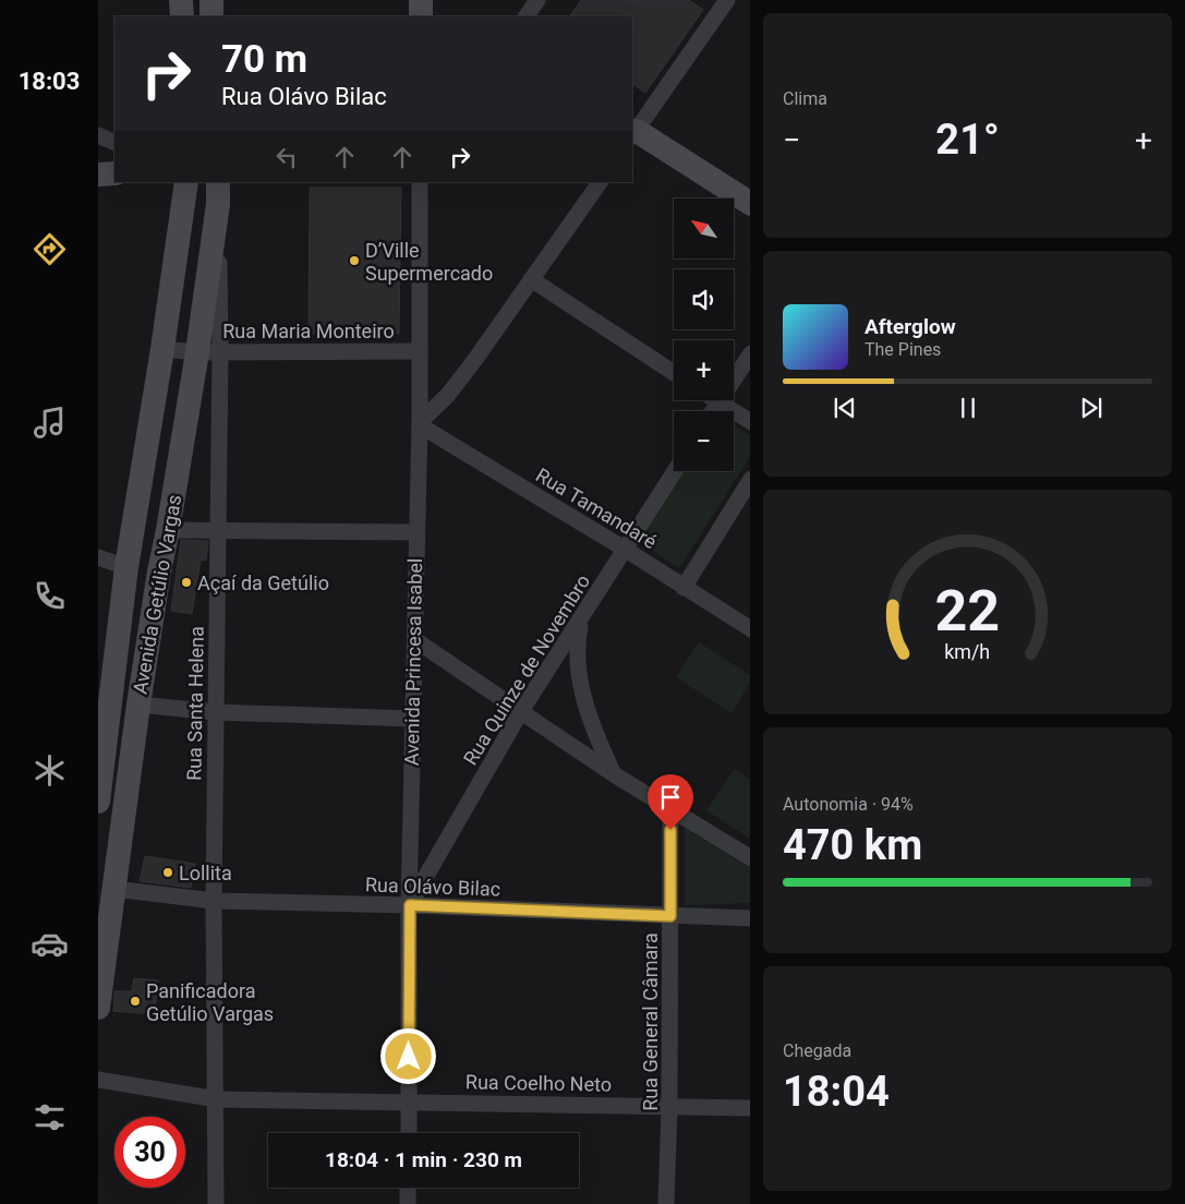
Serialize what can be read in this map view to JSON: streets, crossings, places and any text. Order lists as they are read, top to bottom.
{
  "streets": {
    "main road": ["Avenida Getúlio Vargas"],
    "street": [
      "Rua Maria Monteiro",
      "Rua Tamandaré",
      "Avenida Princesa Isabel",
      "Rua Quinze de Novembro",
      "Rua Santa Helena",
      "Rua Olávo Bilac",
      "Rua General Câmara",
      "Rua Coelho Neto"
    ]
  },
  "crossings": [
    ["Rua Maria Monteiro", "Avenida Getúlio Vargas"],
    ["Rua Maria Monteiro", "Avenida Princesa Isabel"],
    ["Rua Maria Monteiro", "Rua Santa Helena"],
    ["Rua Tamandaré", "Avenida Princesa Isabel"],
    ["Rua Tamandaré", "Rua Quinze de Novembro"],
    ["Avenida Getúlio Vargas", "Rua Santa Helena"],
    ["Avenida Getúlio Vargas", "Rua Olávo Bilac"],
    ["Avenida Princesa Isabel", "Rua Quinze de Novembro"],
    ["Avenida Princesa Isabel", "Rua Olávo Bilac"],
    ["Avenida Princesa Isabel", "Rua Coelho Neto"],
    ["Rua Quinze de Novembro", "Rua Olávo Bilac"],
    ["Rua Santa Helena", "Rua Olávo Bilac"],
    ["Rua Santa Helena", "Rua Coelho Neto"],
    ["Rua Olávo Bilac", "Rua General Câmara"],
    ["Rua General Câmara", "Rua Coelho Neto"]
  ],
  "places": [
    "D’Ville Supermercado",
    "Açaí da Getúlio",
    "Lollita",
    "Panificadora Getúlio Vargas"
  ],
  "north": "top left",
  "page": {
    "tabs": "18:03",
    "tile": [
      "Clima",
      ["Autonomia · 94%", "470 km"],
      ["Chegada", "18:04"]
    ],
    "turn": ["70 m", "Rua Olávo Bilac"],
    "heat": ["−", "21°", "+"],
    "map_buttons": ["+", "−"],
    "song": ["Afterglow", "The Pines"],
    "limit": "30",
    "trip": "18:04 · 1 min · 230 m",
    "gauge": ["22", "km/h"]
  }
}
